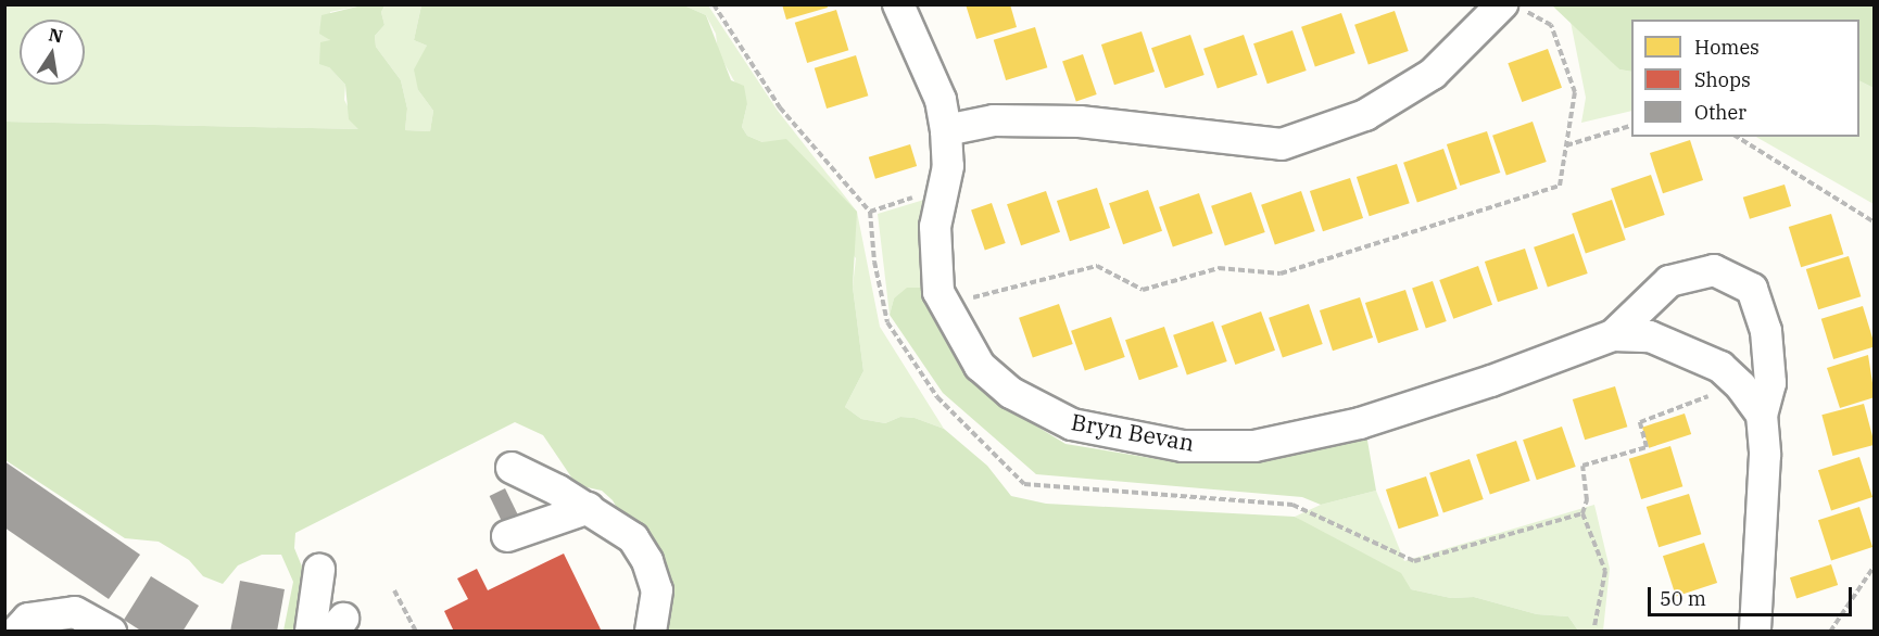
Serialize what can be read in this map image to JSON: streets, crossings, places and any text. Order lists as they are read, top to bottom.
{
  "streets": {
    "street": ["Bryn Bevan"]
  },
  "legend": ["Homes", "Shops", "Other"],
  "scale_bar": "50 m",
  "north": "top"
}
